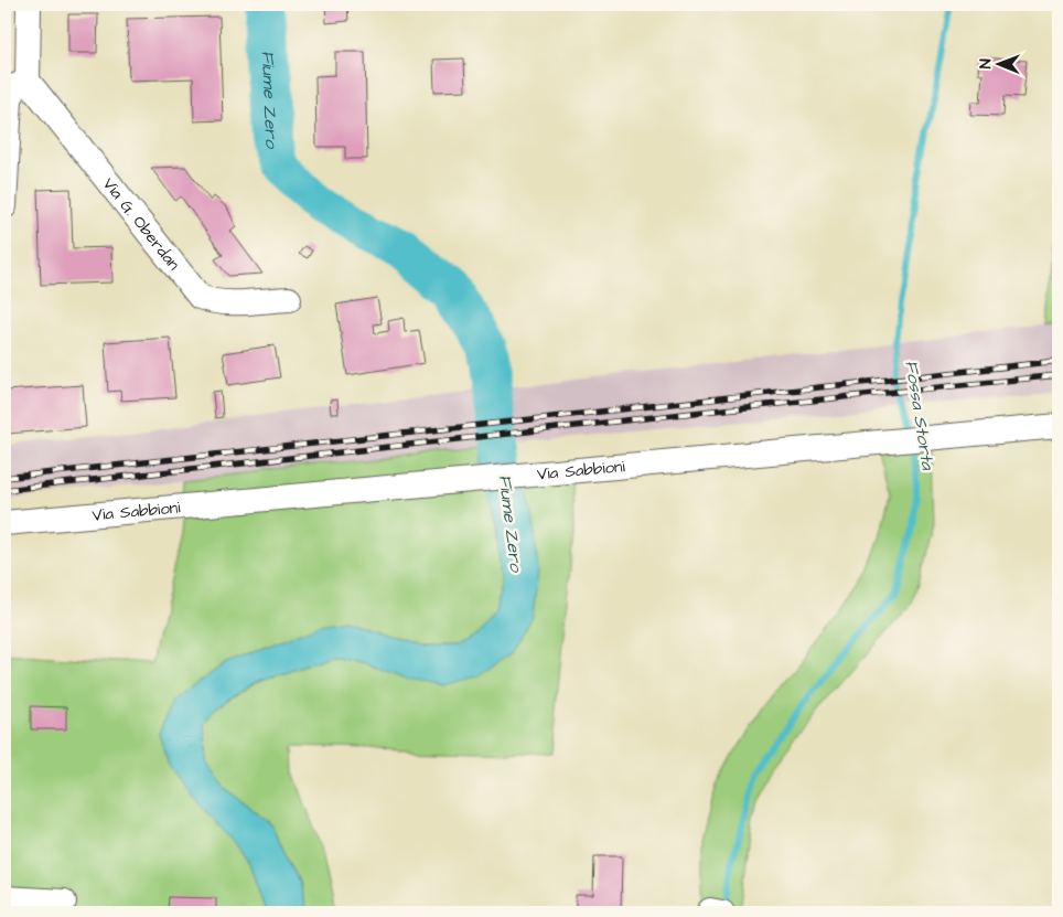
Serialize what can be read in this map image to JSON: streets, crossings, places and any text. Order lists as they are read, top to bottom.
{
  "streets": {
    "street": ["Via G. Oberdan", "Via Sabbioni"]
  },
  "water": ["Fiume Zero", "Fossa Storta"],
  "north": "left"
}
